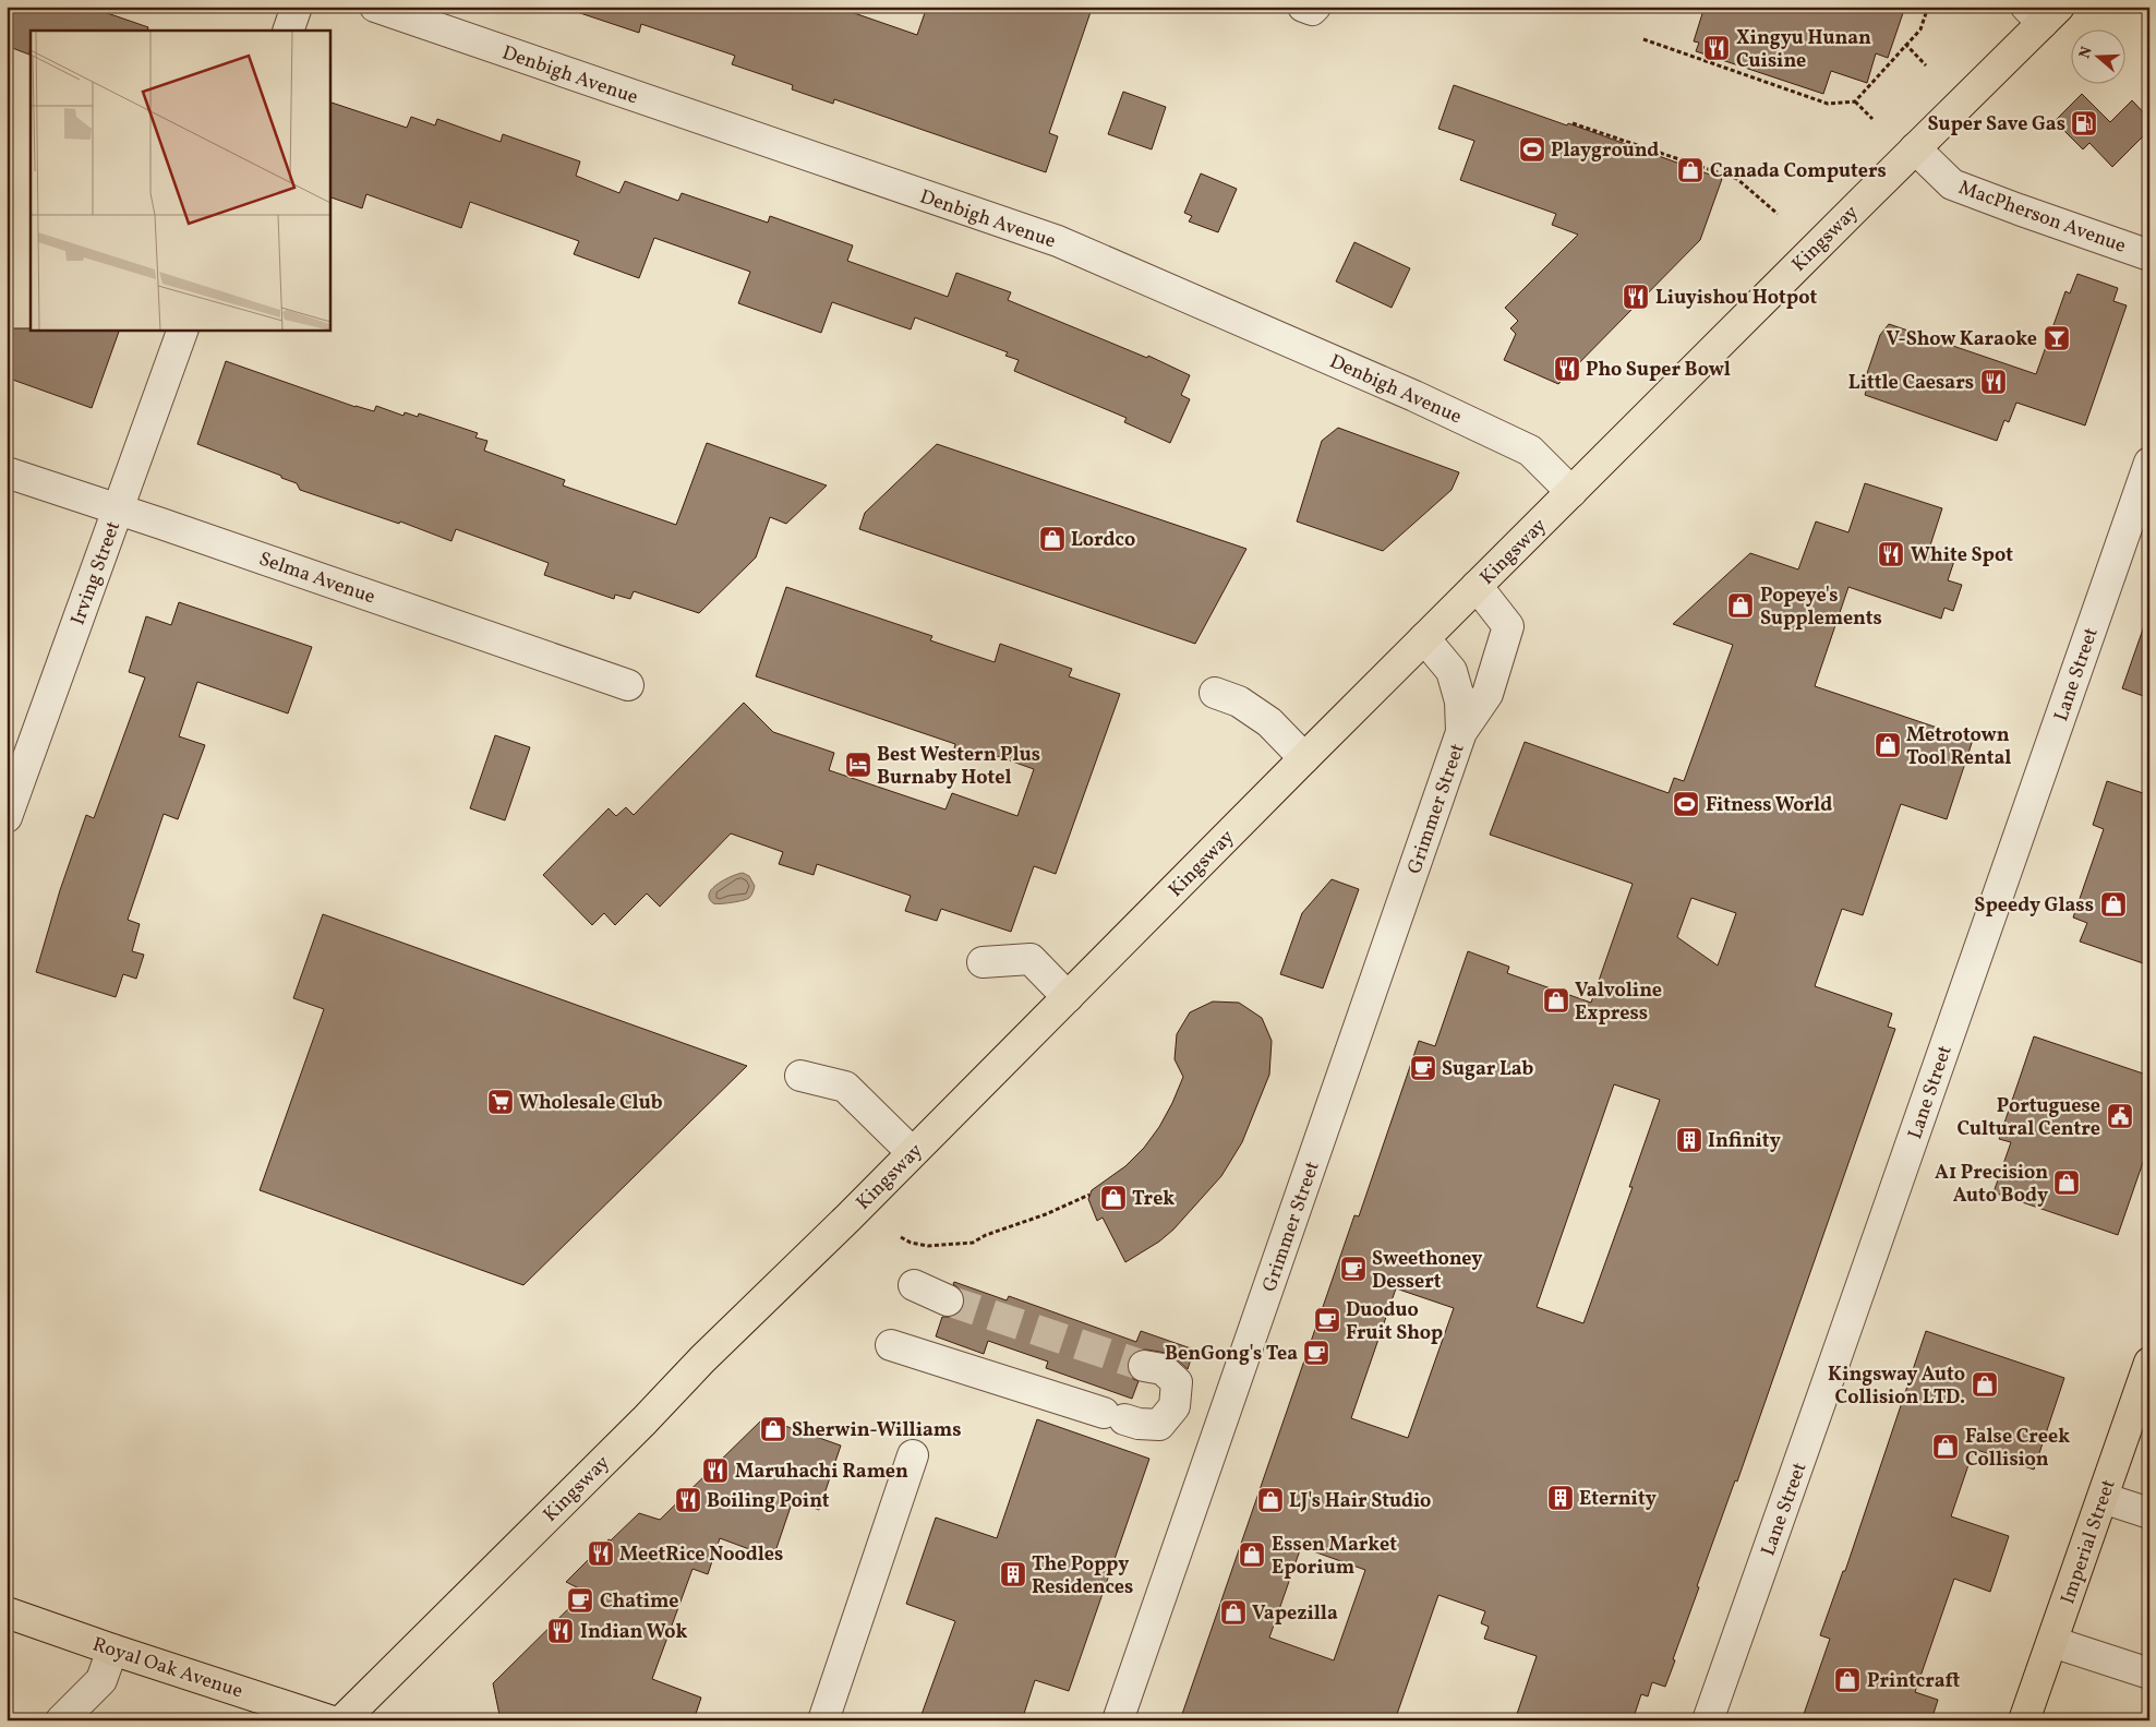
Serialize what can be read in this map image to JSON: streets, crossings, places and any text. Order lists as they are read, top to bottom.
{
  "streets": {
    "main road": ["Kingsway", "Imperial Street", "Royal Oak Avenue"],
    "street": [
      "Denbigh Avenue",
      "MacPherson Avenue",
      "Irving Street",
      "Selma Avenue",
      "Lane Street",
      "Grimmer Street"
    ]
  },
  "crossings": [
    ["Denbigh Avenue", "Kingsway"],
    ["MacPherson Avenue", "Kingsway"],
    ["Kingsway", "Grimmer Street"],
    ["Irving Street", "Selma Avenue"]
  ],
  "places": {
    "restaurant": [
      "Xingyu Hunan Cuisine",
      "Liuyishou Hotpot",
      "Pho Super Bowl",
      "Little Caesars",
      "White Spot",
      "Maruhachi Ramen",
      "Boiling Point",
      "MeetRice Noodles",
      "Indian Wok"
    ],
    "fuel station": ["Super Save Gas"],
    "sports": ["Playground", "Fitness World"],
    "shop": [
      "Canada Computers",
      "Lordco",
      "Popeye's Supplements",
      "Metrotown Tool Rental",
      "Speedy Glass",
      "Valvoline Express",
      "A1 Precision Auto Body",
      "Trek",
      "Kingsway Auto Collision LTD.",
      "Sherwin-Williams",
      "False Creek Collision",
      "LJ's Hair Studio",
      "Essen Market Eporium",
      "Vapezilla",
      "Printcraft"
    ],
    "bar": ["V-Show Karaoke"],
    "hotel": ["Best Western Plus Burnaby Hotel"],
    "cafe": [
      "Sugar Lab",
      "Sweethoney Dessert",
      "Duoduo Fruit Shop",
      "BenGong's Tea",
      "Chatime"
    ],
    "supermarket": ["Wholesale Club"],
    "public building": ["Portuguese Cultural Centre"],
    "building": ["Infinity", "Eternity", "The Poppy Residences"]
  },
  "north": "left"
}
